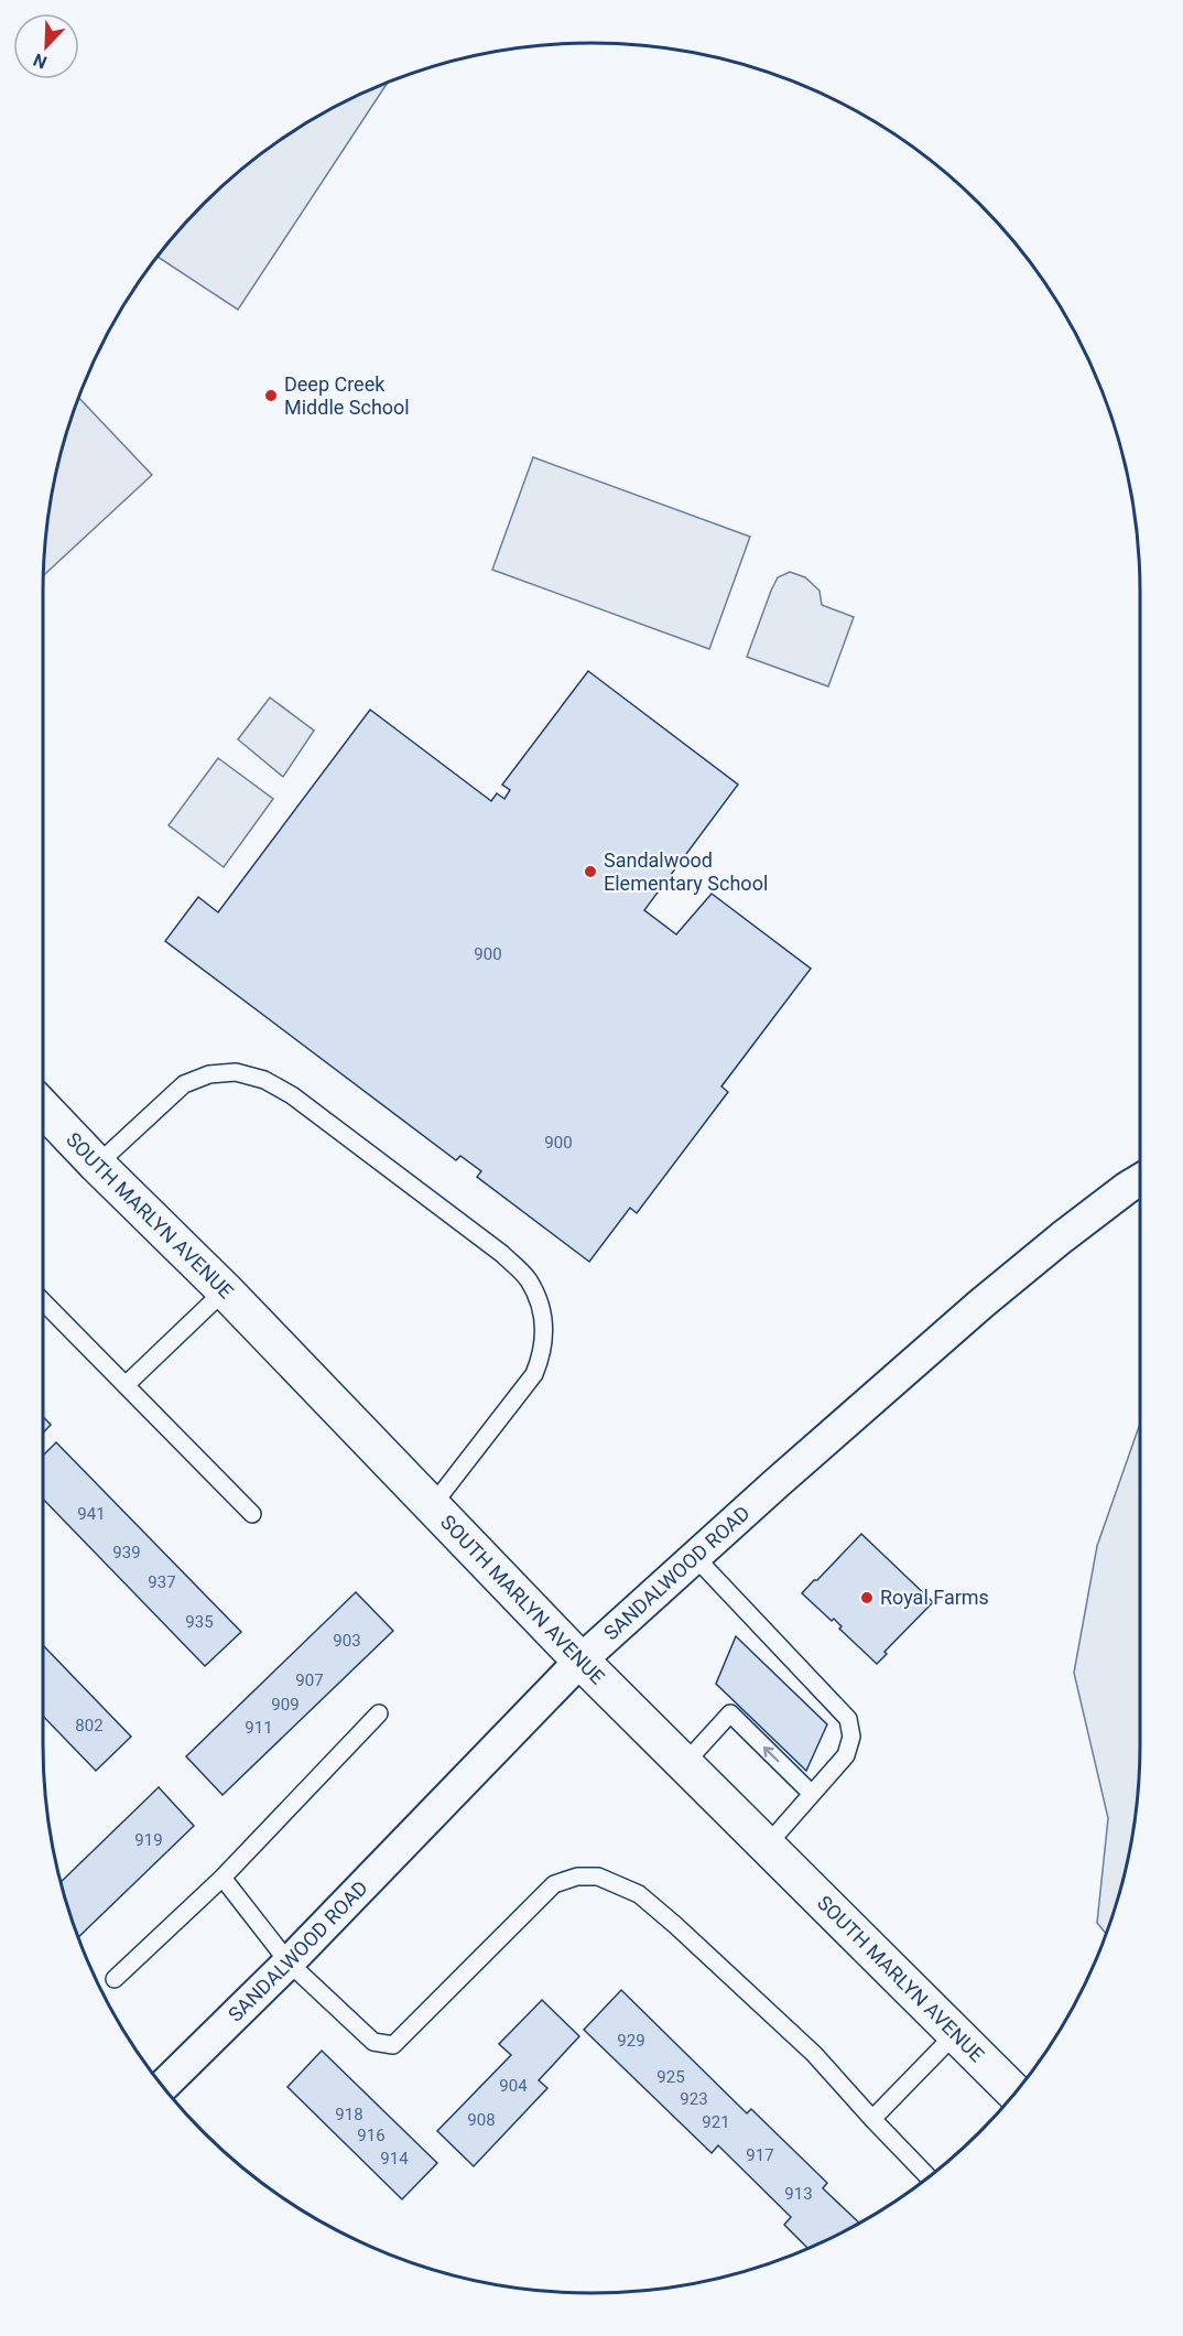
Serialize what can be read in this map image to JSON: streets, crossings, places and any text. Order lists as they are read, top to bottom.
{
  "streets": {
    "street": ["SOUTH MARLYN AVENUE", "SANDALWOOD ROAD"]
  },
  "crossings": [
    ["SOUTH MARLYN AVENUE", "SANDALWOOD ROAD"]
  ],
  "places": ["Deep Creek Middle School", "Sandalwood Elementary School", "Royal Farms"],
  "house_numbers": [
    "900",
    "900",
    "941",
    "939",
    "937",
    "935",
    "903",
    "907",
    "909",
    "802",
    "911",
    "919",
    "929",
    "925",
    "904",
    "923",
    "918",
    "908",
    "921",
    "916",
    "917",
    "914",
    "913"
  ],
  "north": "bottom left"
}
